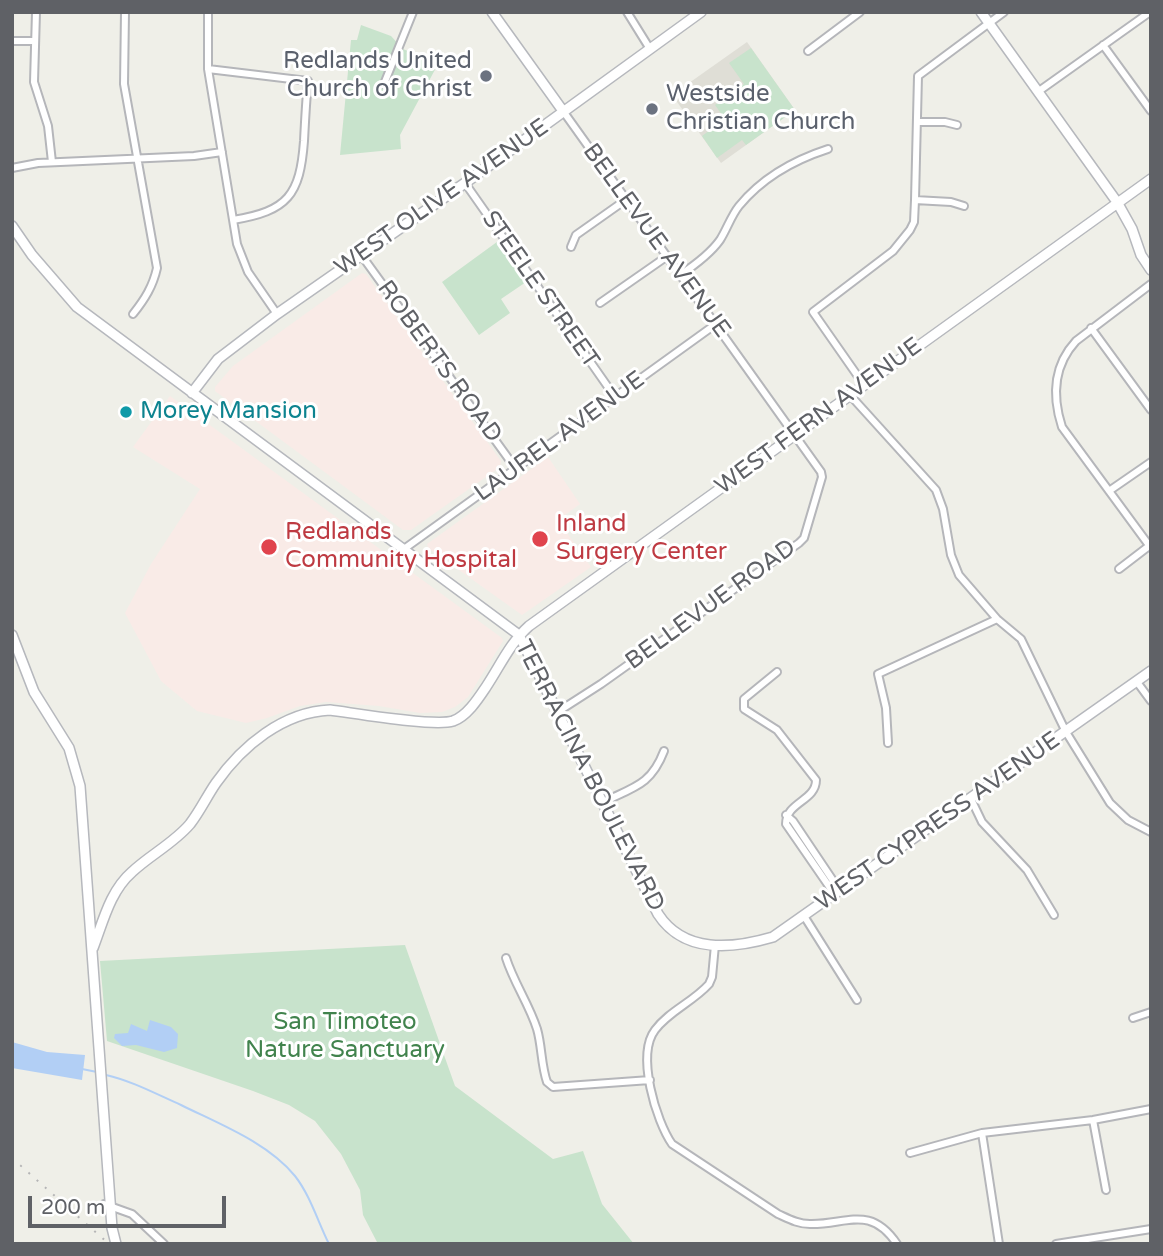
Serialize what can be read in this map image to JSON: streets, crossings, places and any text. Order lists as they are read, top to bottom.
{
  "streets": {
    "main road": [
      "WEST OLIVE AVENUE",
      "BELLEVUE AVENUE",
      "WEST FERN AVENUE",
      "TERRACINA BOULEVARD",
      "WEST CYPRESS AVENUE"
    ],
    "street": [
      "STEELE STREET",
      "ROBERTS ROAD",
      "LAUREL AVENUE",
      "BELLEVUE ROAD"
    ]
  },
  "crossings": [
    ["WEST OLIVE AVENUE", "BELLEVUE AVENUE"],
    ["WEST OLIVE AVENUE", "STEELE STREET"],
    ["WEST OLIVE AVENUE", "ROBERTS ROAD"],
    ["WEST OLIVE AVENUE", "TERRACINA BOULEVARD"],
    ["BELLEVUE AVENUE", "WEST FERN AVENUE"],
    ["BELLEVUE AVENUE", "LAUREL AVENUE"],
    ["BELLEVUE AVENUE", "BELLEVUE ROAD"],
    ["STEELE STREET", "LAUREL AVENUE"],
    ["ROBERTS ROAD", "LAUREL AVENUE"],
    ["WEST FERN AVENUE", "BELLEVUE ROAD"],
    ["WEST FERN AVENUE", "TERRACINA BOULEVARD"],
    ["LAUREL AVENUE", "TERRACINA BOULEVARD"],
    ["BELLEVUE ROAD", "TERRACINA BOULEVARD"],
    ["TERRACINA BOULEVARD", "WEST CYPRESS AVENUE"]
  ],
  "parks": ["San Timoteo Nature Sanctuary"],
  "places": [
    "Redlands United Church of Christ",
    "Westside Christian Church",
    "Morey Mansion",
    "Inland Surgery Center",
    "Redlands Community Hospital"
  ],
  "scale_bar": "200 m"
}
